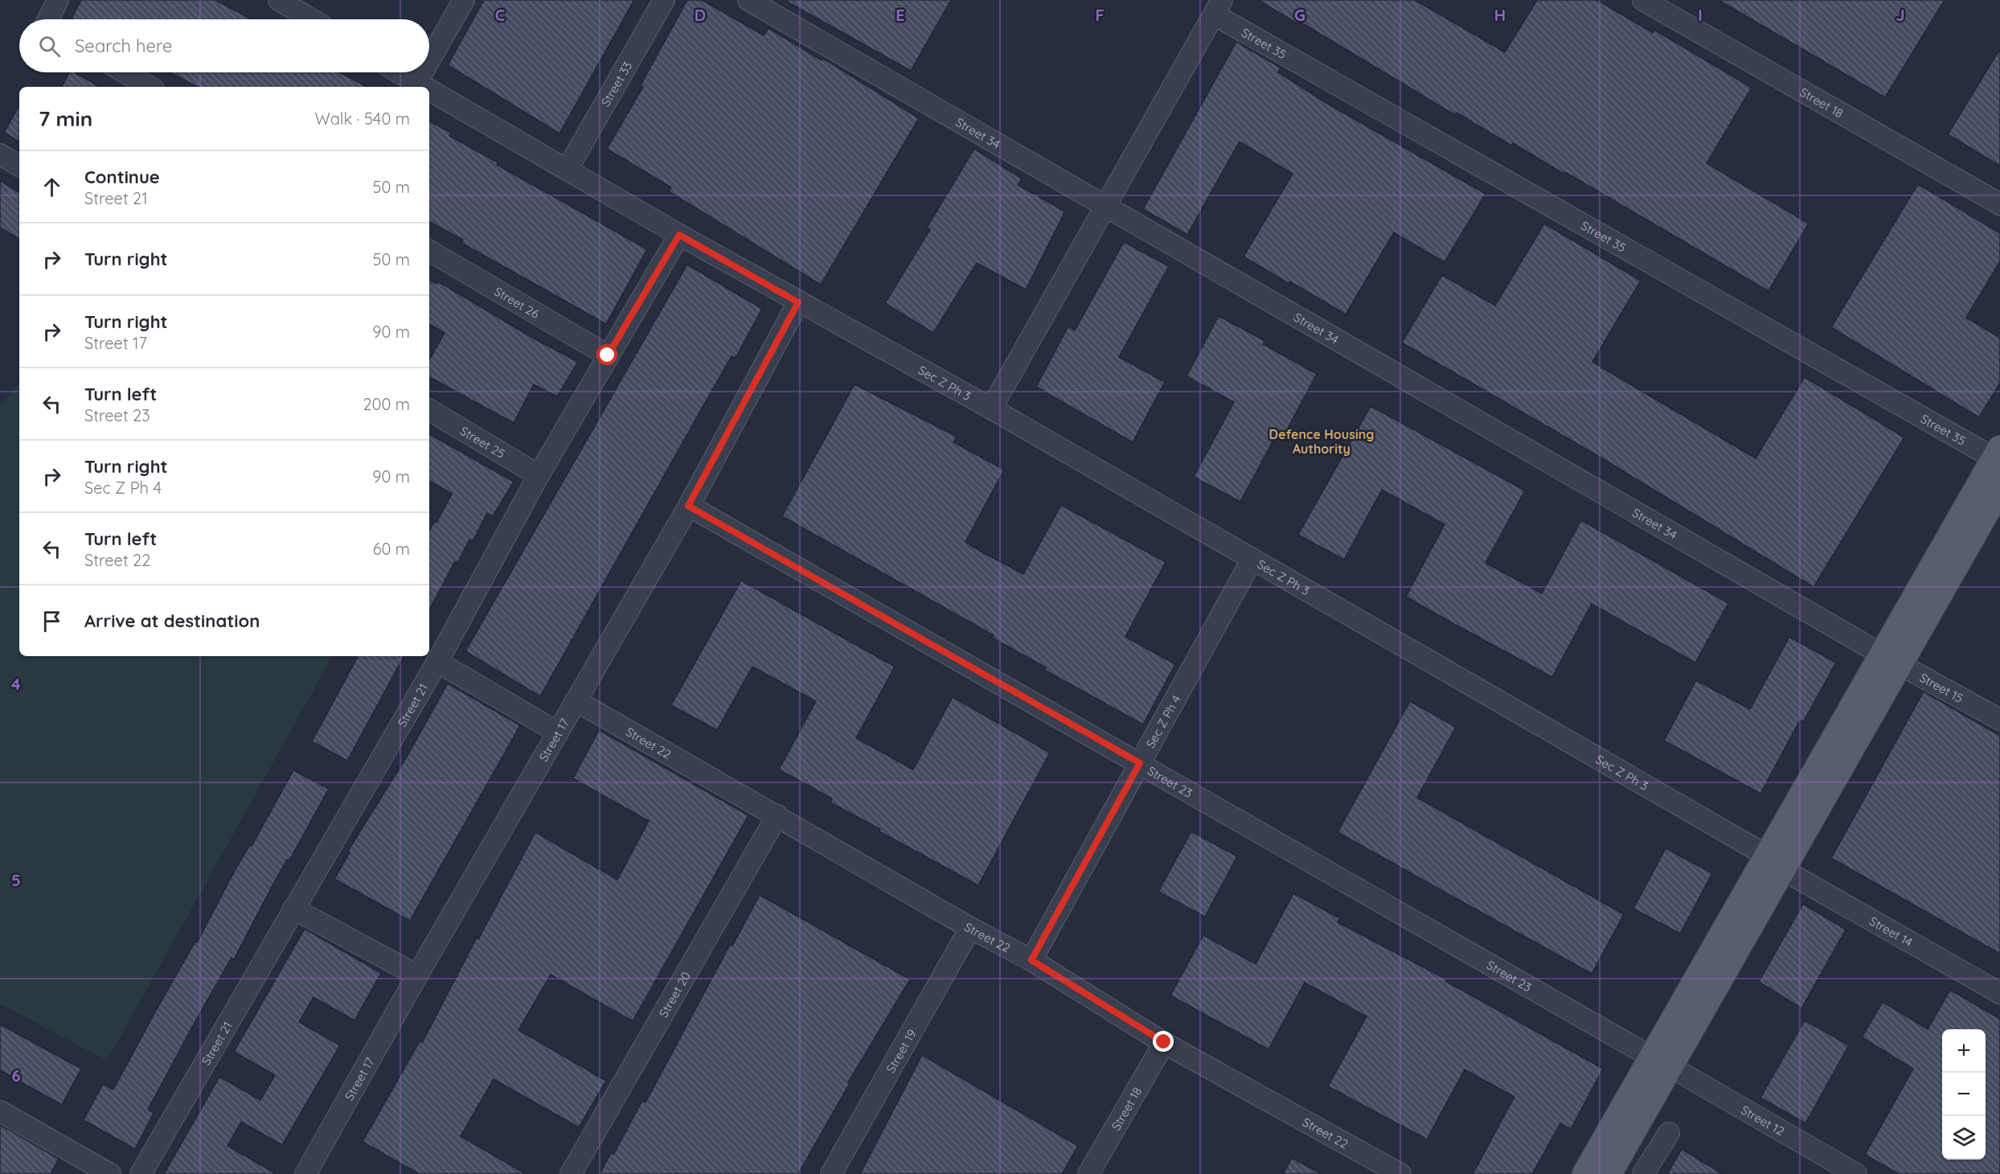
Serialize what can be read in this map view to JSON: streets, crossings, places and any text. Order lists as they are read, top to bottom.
{
  "streets": {
    "street": [
      "Street 35",
      "Street 33",
      "Street 18",
      "Street 34",
      "Street 26",
      "Sec Z Ph 3",
      "Street 25",
      "Street 15",
      "Street 21",
      "Sec Z Ph 4",
      "Street 17",
      "Street 22",
      "Street 23",
      "Street 14",
      "Street 20",
      "Street 19",
      "Street 12"
    ]
  },
  "crossings": [
    ["Street 33", "Sec Z Ph 3"],
    ["Street 18", "Street 22"],
    ["Street 34", "Street 15"],
    ["Street 26", "Street 21"],
    ["Sec Z Ph 3", "Street 21"],
    ["Sec Z Ph 3", "Sec Z Ph 4"],
    ["Sec Z Ph 3", "Street 17"],
    ["Sec Z Ph 3", "Street 14"],
    ["Street 25", "Street 21"],
    ["Sec Z Ph 4", "Street 22"],
    ["Sec Z Ph 4", "Street 23"],
    ["Street 17", "Street 22"],
    ["Street 17", "Street 23"],
    ["Street 22", "Street 20"],
    ["Street 22", "Street 19"],
    ["Street 23", "Street 12"]
  ],
  "districts": ["Defence Housing Authority"],
  "page": {
    "search": "Search here",
    "heading": ["7 min", "Walk · 540 m"],
    "list": [
      ["Continue", "Street 21", "50 m"],
      ["Turn right", "50 m"],
      ["Turn right", "Street 17", "90 m"],
      ["Turn left", "Street 23", "200 m"],
      ["Turn right", "Sec Z Ph 4", "90 m"],
      ["Turn left", "Street 22", "60 m"],
      "Arrive at destination"
    ],
    "map_buttons": ["+", "−"]
  },
  "grid": {
    "columns": [
      "C",
      "D",
      "E",
      "F",
      "G",
      "H",
      "I",
      "J"
    ],
    "rows": ["4", "5", "6"]
  }
}
